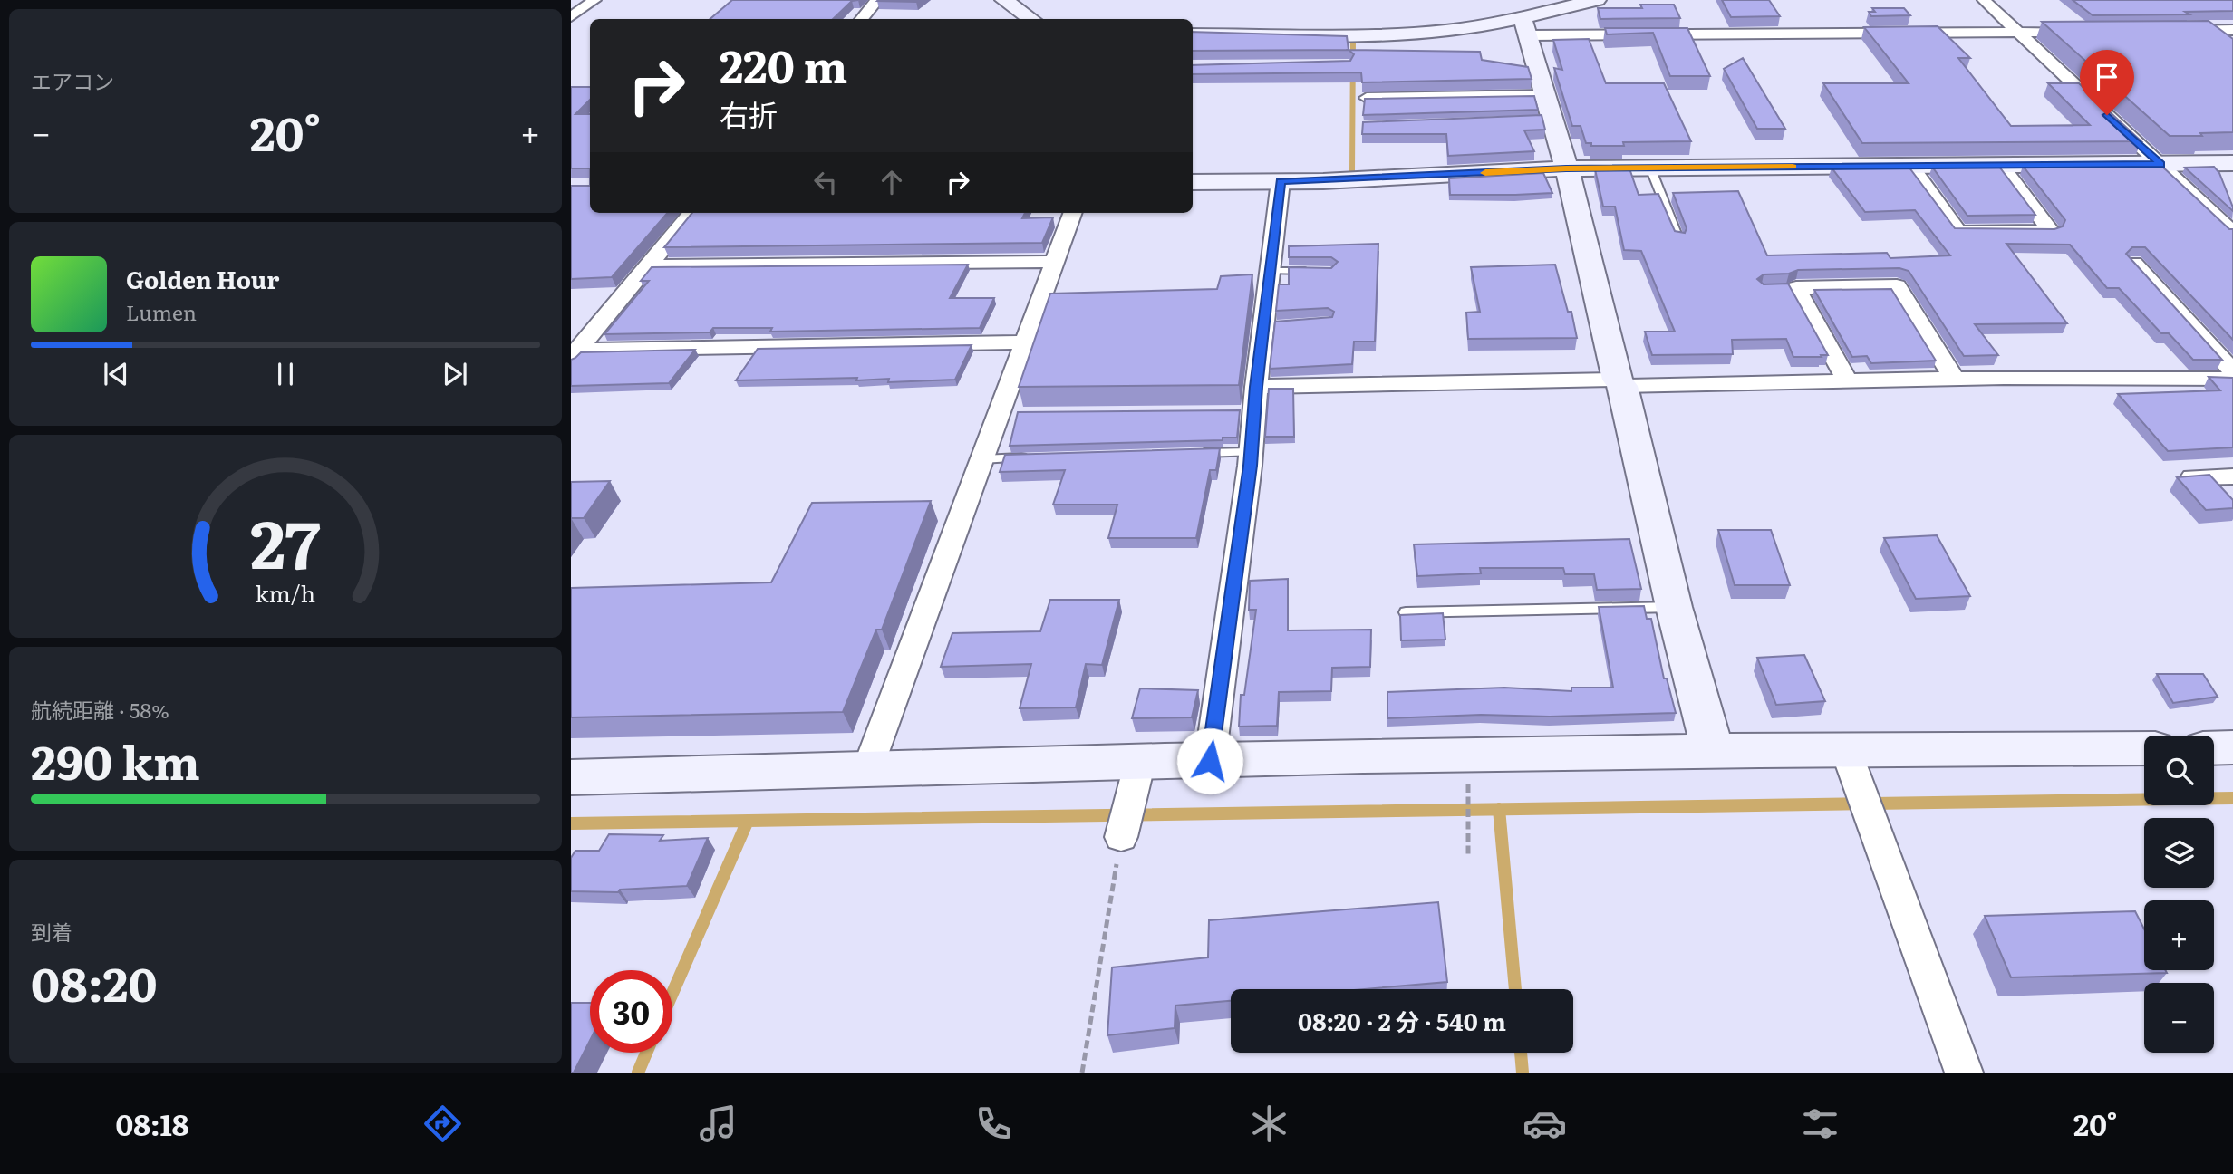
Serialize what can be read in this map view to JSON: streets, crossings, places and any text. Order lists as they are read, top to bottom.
{
  "page": {
    "tile": [
      "エアコン",
      ["航続距離 · 58%", "290 km"],
      ["到着", "08:20"]
    ],
    "turn": ["220 m", "右折"],
    "heat": ["−", "20°", "+"],
    "song": ["Golden Hour", "Lumen"],
    "map_buttons": ["+", "−"],
    "limit": "30",
    "trip": "08:20 · 2 分 · 540 m",
    "tabs": ["08:18", "20°"],
    "gauge": ["27", "km/h"]
  }
}
